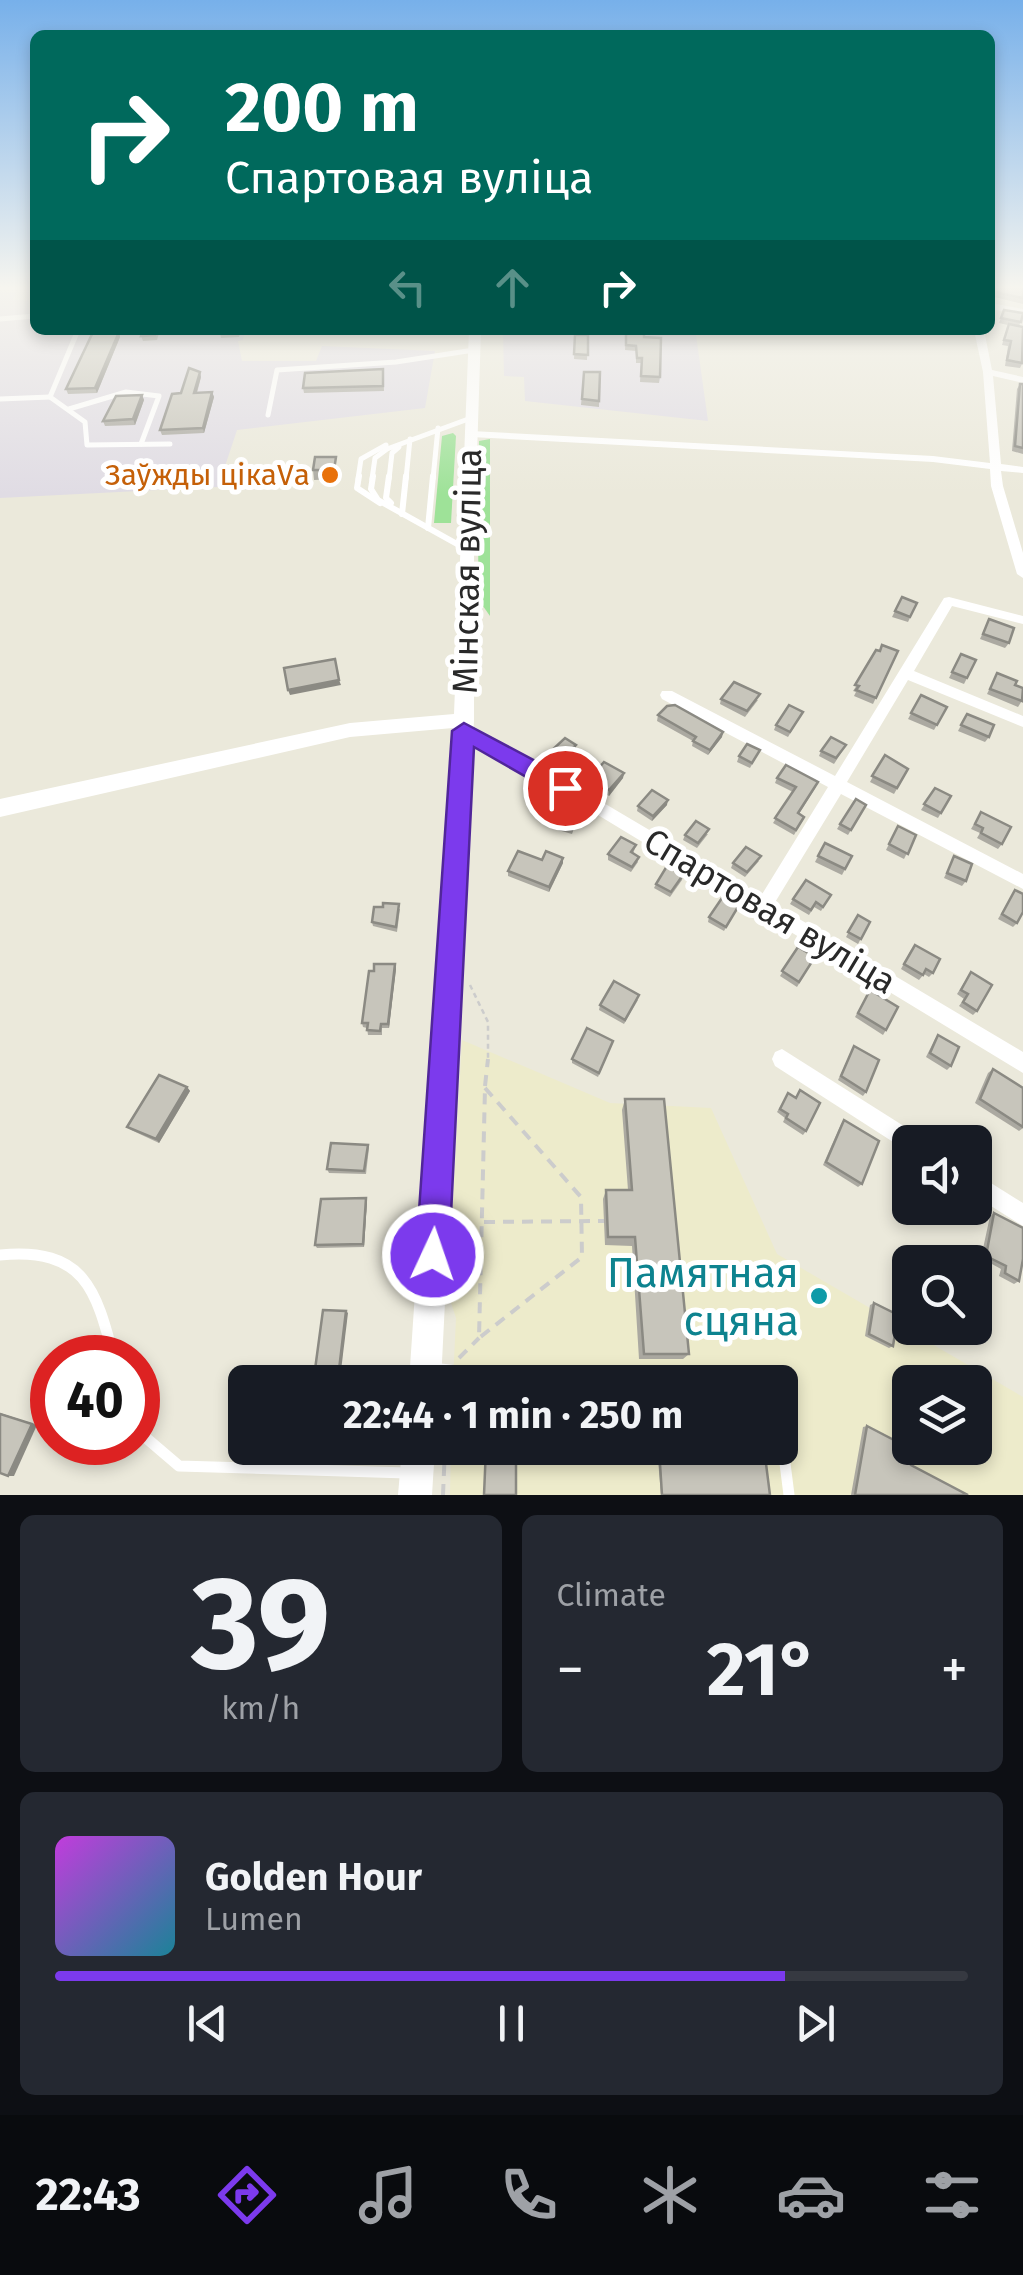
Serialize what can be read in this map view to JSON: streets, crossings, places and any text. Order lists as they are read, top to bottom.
{
  "streets": {
    "street": ["Мінская вуліца", "Спартовая вуліца"]
  },
  "crossings": [
    ["Мінская вуліца", "Спартовая вуліца"]
  ],
  "places": ["Заўжды цікаVа", "Памятная сцяна"],
  "page": {
    "turn": ["200 m", "Спартовая вуліца"],
    "limit": "40",
    "trip": "22:44 · 1 min · 250 m",
    "tile": [
      ["39", "km/h"],
      "Climate"
    ],
    "heat": ["−", "21°", "+"],
    "song": ["Golden Hour", "Lumen"],
    "tabs": "22:43"
  }
}
